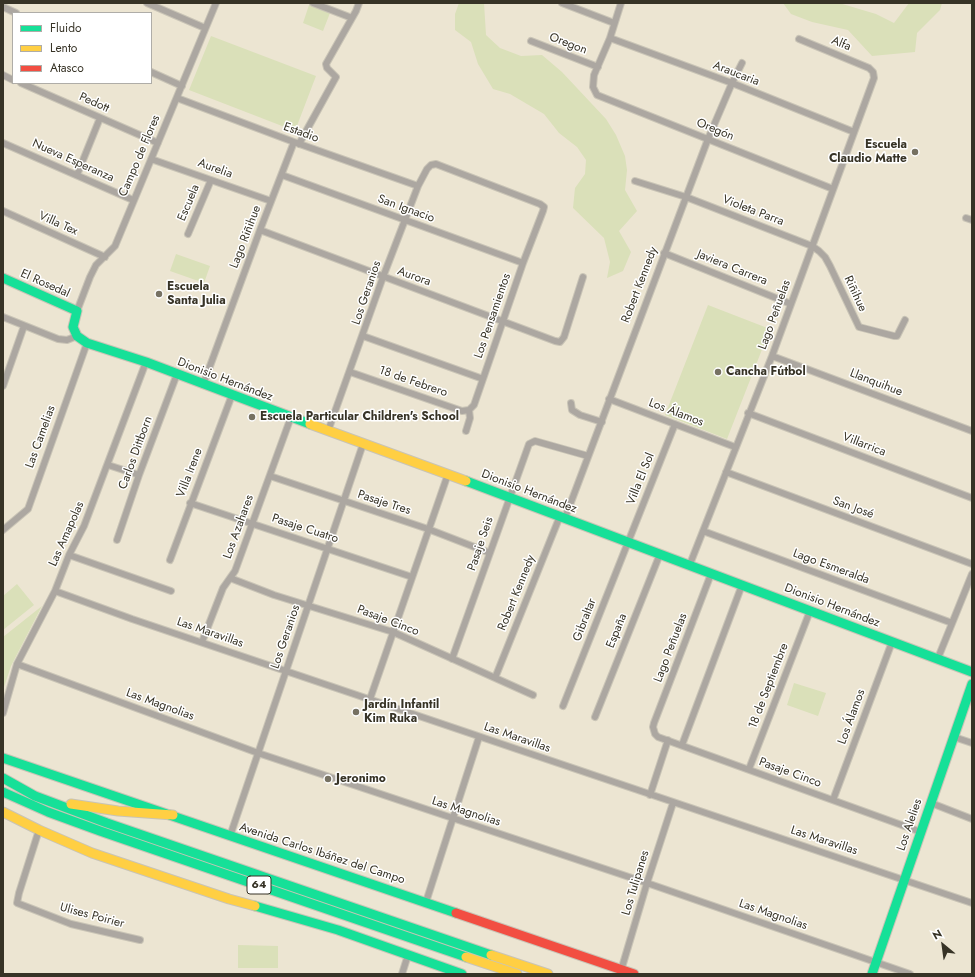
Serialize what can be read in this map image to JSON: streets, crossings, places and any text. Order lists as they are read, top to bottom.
{
  "streets": {
    "main road": [
      "El Rosedal",
      "Dionisio Hernández",
      "Los Alelies",
      "Avenida Carlos Ibáñez del Campo",
      "64"
    ],
    "street": [
      "Oregon",
      "Alfa",
      "Araucaria",
      "Pedott",
      "Oregón",
      "Estadio",
      "Campo de Flores",
      "Nueva Esperanza",
      "Aurelia",
      "Escuela",
      "San Ignacio",
      "Violeta Parra",
      "Villa Tex",
      "Lago Riñihue",
      "Javiera Carrera",
      "Aurora",
      "Robert Kennedy",
      "Los Geranios",
      "Riñihue",
      "Lago Peñuelas",
      "Los Pensamientos",
      "18 de Febrero",
      "Llanquihue",
      "Los Álamos",
      "Las Camelias",
      "Villarrica",
      "Carlos Dittborn",
      "Villa Irene",
      "Villa El Sol",
      "Pasaje Tres",
      "San José",
      "Los Azahares",
      "Pasaje Cuatro",
      "Las Amapolas",
      "Pasaje Seis",
      "Lago Esmeralda",
      "Gibraltar",
      "Pasaje Cinco",
      "España",
      "Las Maravillas",
      "18 de Septiembre",
      "Las Magnolias",
      "Los Tulipanes",
      "Ulises Poirier"
    ]
  },
  "crossings": [
    ["Oregon", "Oregón"],
    ["Alfa", "Lago Peñuelas"],
    ["Araucaria", "Robert Kennedy"],
    ["Araucaria", "Lago Peñuelas"],
    ["Pedott", "Campo de Flores"],
    ["Oregón", "Robert Kennedy"],
    ["Oregón", "Lago Peñuelas"],
    ["Estadio", "Campo de Flores"],
    ["Estadio", "Lago Riñihue"],
    ["Estadio", "Los Geranios"],
    ["Campo de Flores", "Nueva Esperanza"],
    ["Campo de Flores", "Aurelia"],
    ["Campo de Flores", "Villa Tex"],
    ["Campo de Flores", "El Rosedal"],
    ["Aurelia", "Escuela"],
    ["Aurelia", "Lago Riñihue"],
    ["San Ignacio", "Lago Riñihue"],
    ["San Ignacio", "Los Geranios"],
    ["San Ignacio", "Los Pensamientos"],
    ["Violeta Parra", "Robert Kennedy"],
    ["Violeta Parra", "Riñihue"],
    ["Violeta Parra", "Lago Peñuelas"],
    ["Lago Riñihue", "Aurora"],
    ["Lago Riñihue", "Dionisio Hernández"],
    ["Javiera Carrera", "Robert Kennedy"],
    ["Javiera Carrera", "Lago Peñuelas"],
    ["Aurora", "Los Geranios"],
    ["Aurora", "Los Pensamientos"],
    ["Robert Kennedy", "Dionisio Hernández"],
    ["Robert Kennedy", "Los Álamos"],
    ["Robert Kennedy", "Pasaje Seis"],
    ["Robert Kennedy", "Pasaje Cinco"],
    ["Los Geranios", "Los Pensamientos"],
    ["Los Geranios", "Dionisio Hernández"],
    ["Los Geranios", "18 de Febrero"],
    ["Los Geranios", "Pasaje Tres"],
    ["Los Geranios", "Pasaje Cuatro"],
    ["Los Geranios", "Pasaje Cinco"],
    ["Los Geranios", "Las Maravillas"],
    ["Los Geranios", "Las Magnolias"],
    ["Los Geranios", "Avenida Carlos Ibáñez del Campo"],
    ["Riñihue", "Lago Peñuelas"],
    ["Lago Peñuelas", "Dionisio Hernández"],
    ["Lago Peñuelas", "Llanquihue"],
    ["Lago Peñuelas", "Los Álamos"],
    ["Lago Peñuelas", "Villarrica"],
    ["Lago Peñuelas", "San José"],
    ["Lago Peñuelas", "Lago Esmeralda"],
    ["Lago Peñuelas", "Pasaje Cinco"],
    ["Los Pensamientos", "18 de Febrero"],
    ["Dionisio Hernández", "Los Álamos"],
    ["Dionisio Hernández", "Las Camelias"],
    ["Dionisio Hernández", "Carlos Dittborn"],
    ["Dionisio Hernández", "Villa Irene"],
    ["Dionisio Hernández", "Villa El Sol"],
    ["Dionisio Hernández", "Los Azahares"],
    ["Dionisio Hernández", "Las Amapolas"],
    ["Dionisio Hernández", "Pasaje Seis"],
    ["Dionisio Hernández", "Gibraltar"],
    ["Dionisio Hernández", "España"],
    ["Dionisio Hernández", "18 de Septiembre"],
    ["Los Álamos", "Villa El Sol"],
    ["Los Álamos", "Pasaje Cinco"],
    ["Villa Irene", "Pasaje Cuatro"],
    ["Villa El Sol", "Gibraltar"],
    ["Pasaje Tres", "Los Azahares"],
    ["Pasaje Tres", "Pasaje Seis"],
    ["Los Azahares", "Pasaje Cuatro"],
    ["Los Azahares", "Pasaje Cinco"],
    ["Los Azahares", "Las Maravillas"],
    ["Las Amapolas", "Las Maravillas"],
    ["Las Amapolas", "Las Magnolias"],
    ["Pasaje Seis", "Pasaje Cinco"],
    ["Pasaje Cinco", "18 de Septiembre"],
    ["Pasaje Cinco", "Los Alelies"],
    ["Las Maravillas", "Los Alelies"],
    ["Las Maravillas", "Los Tulipanes"],
    ["Las Magnolias", "Los Alelies"],
    ["Las Magnolias", "Los Tulipanes"],
    ["Avenida Carlos Ibáñez del Campo", "Los Tulipanes"]
  ],
  "places": [
    "Escuela Claudio Matte",
    "Escuela Santa Julia",
    "Cancha Fútbol",
    "Escuela Particular Children's School",
    "Jardín Infantil Kim Ruka",
    "Jeronimo"
  ],
  "legend": ["Fluido", "Lento", "Atasco"],
  "north": "top left"
}
